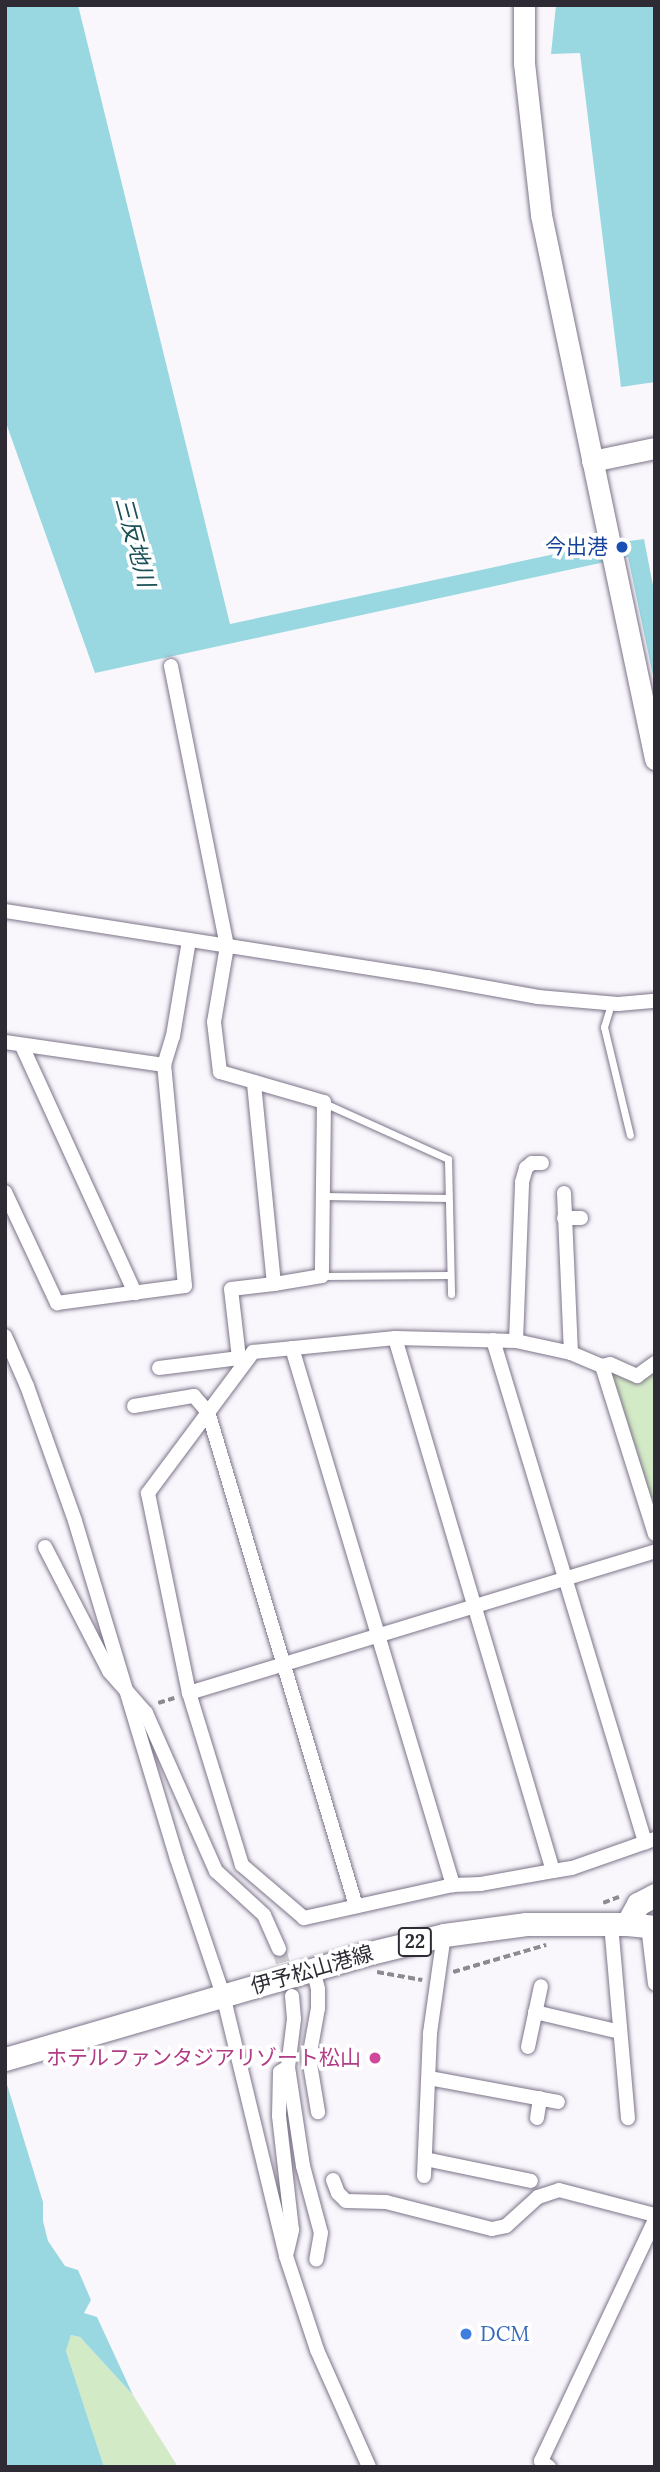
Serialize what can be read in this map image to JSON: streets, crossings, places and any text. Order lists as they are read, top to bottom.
{
  "streets": {
    "main road": ["22", "伊予松山港線"]
  },
  "water": ["三反地川"],
  "places": ["今出港", "ホテルファンタジアリゾート松山", "DCM"]
}
